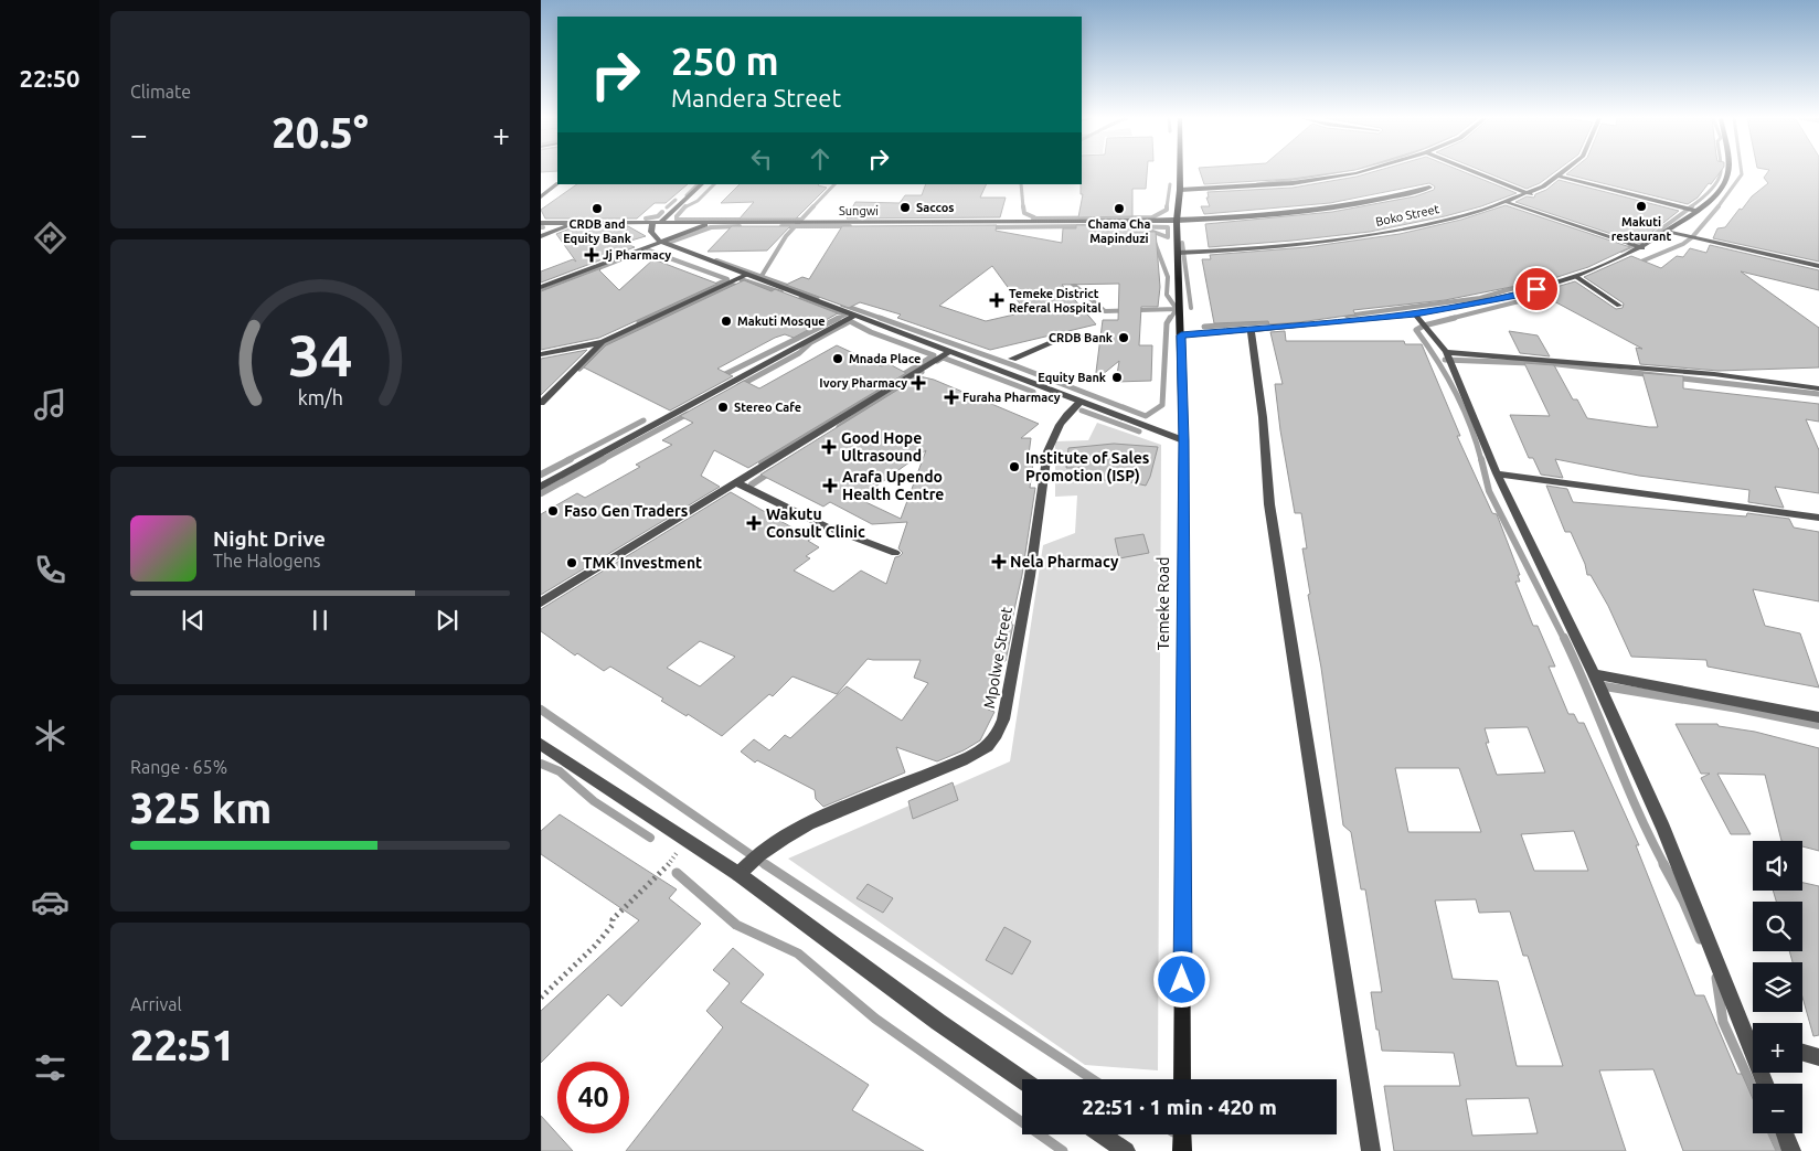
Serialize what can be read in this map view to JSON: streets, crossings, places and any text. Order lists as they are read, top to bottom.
{
  "streets": {
    "street": [
      "Sungwi",
      "Boko Street",
      "Temeke Road",
      "Mpolwe Street"
    ]
  },
  "crossings": [
    ["Sungwi", "Temeke Road"],
    ["Boko Street", "Temeke Road"]
  ],
  "places": {
    "other": [
      "Makuti restaurant",
      "Saccos",
      "CRDB and Equity Bank",
      "Chama Cha Mapinduzi",
      "Makuti Mosque",
      "CRDB Bank",
      "Mnada Place",
      "Equity Bank",
      "Stereo Cafe",
      "Institute of Sales Promotion (ISP)",
      "Faso Gen Traders",
      "TMK Investment"
    ],
    "health": [
      "Jj Pharmacy",
      "Temeke District Referal Hospital",
      "Ivory Pharmacy",
      "Furaha Pharmacy",
      "Good Hope Ultrasound",
      "Arafa Upendo Health Centre",
      "Wakutu Consult Clinic",
      "Nela Pharmacy"
    ]
  },
  "page": {
    "tabs": "22:50",
    "tile": [
      "Climate",
      ["Range · 65%", "325 km"],
      ["Arrival", "22:51"]
    ],
    "turn": ["250 m", "Mandera Street"],
    "heat": ["−", "20.5°", "+"],
    "song": ["Night Drive", "The Halogens"],
    "map_buttons": ["+", "−"],
    "limit": "40",
    "trip": "22:51 · 1 min · 420 m",
    "gauge": ["34", "km/h"]
  }
}
